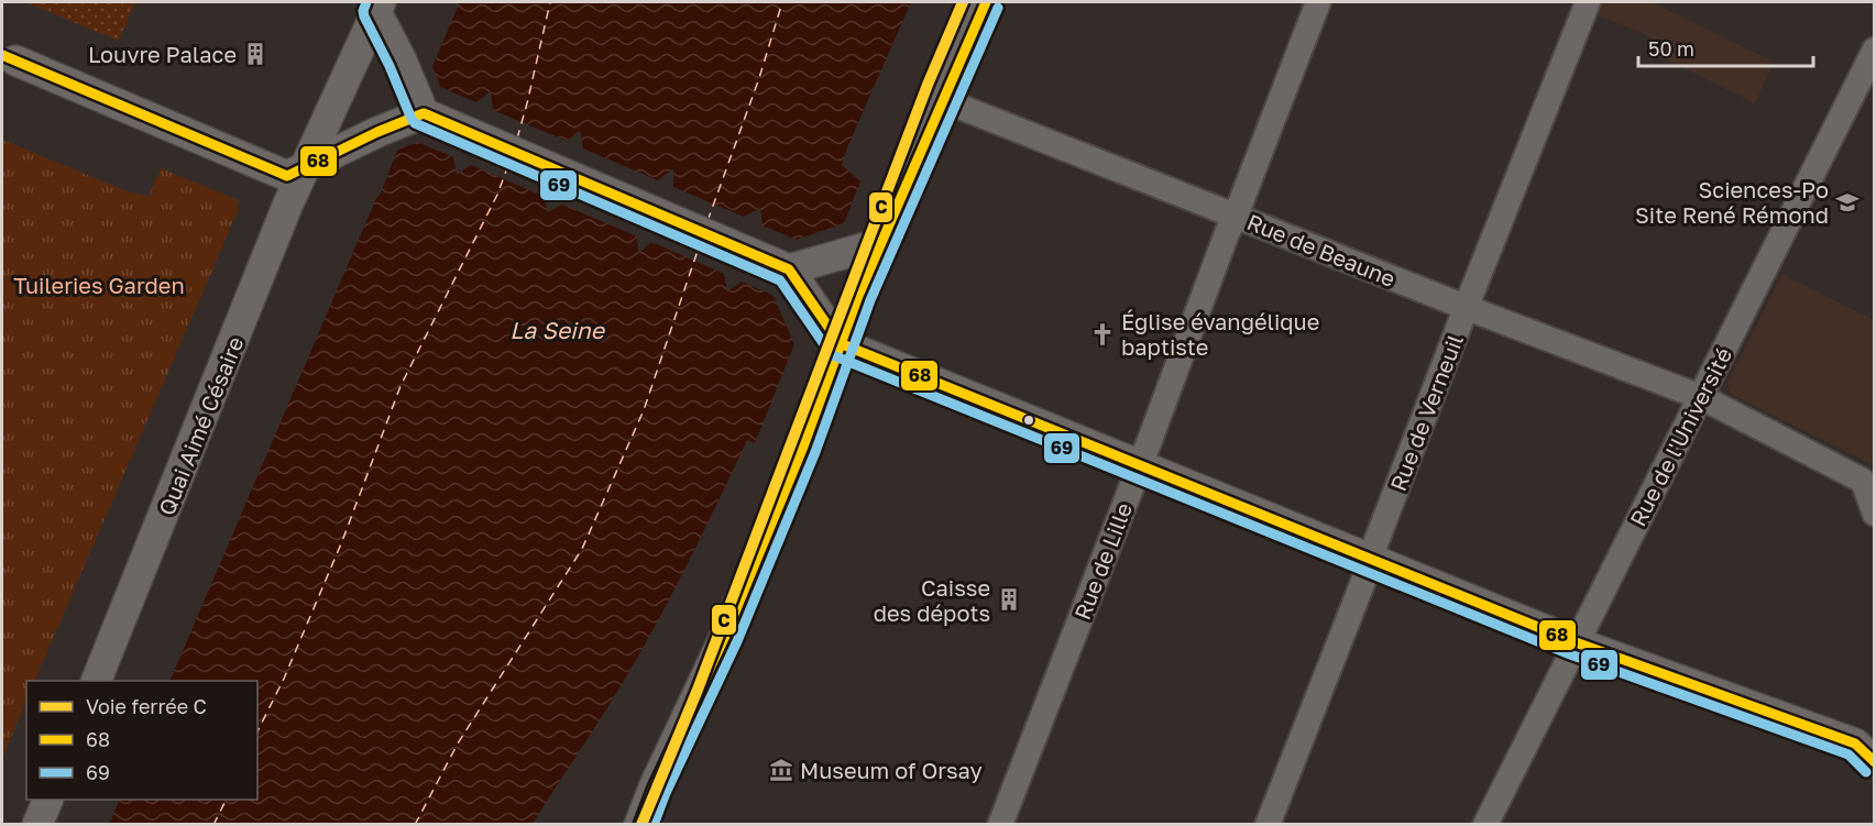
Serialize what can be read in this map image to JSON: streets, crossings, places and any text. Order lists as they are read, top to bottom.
{
  "streets": {
    "main road": ["Quai Aimé Césaire"],
    "street": [
      "Rue de Beaune",
      "Rue de Verneuil",
      "Rue de l'Université",
      "Rue de Lille"
    ]
  },
  "crossings": [
    ["Rue de Beaune", "Rue de Verneuil"],
    ["Rue de Beaune", "Rue de l'Université"],
    ["Rue de Beaune", "Rue de Lille"]
  ],
  "water": ["La Seine"],
  "parks": ["Tuileries Garden"],
  "places": {
    "building": ["Louvre Palace", "Caisse des dépots"],
    "school or university": ["Sciences-Po Site René Rémond"],
    "church": ["Église évangélique baptiste"],
    "museum": ["Museum of Orsay"]
  },
  "lines": ["rail line C", "transit line 68", "transit line 69"],
  "legend": ["Voie ferrée C", "68", "69"],
  "scale_bar": "50 m"
}
